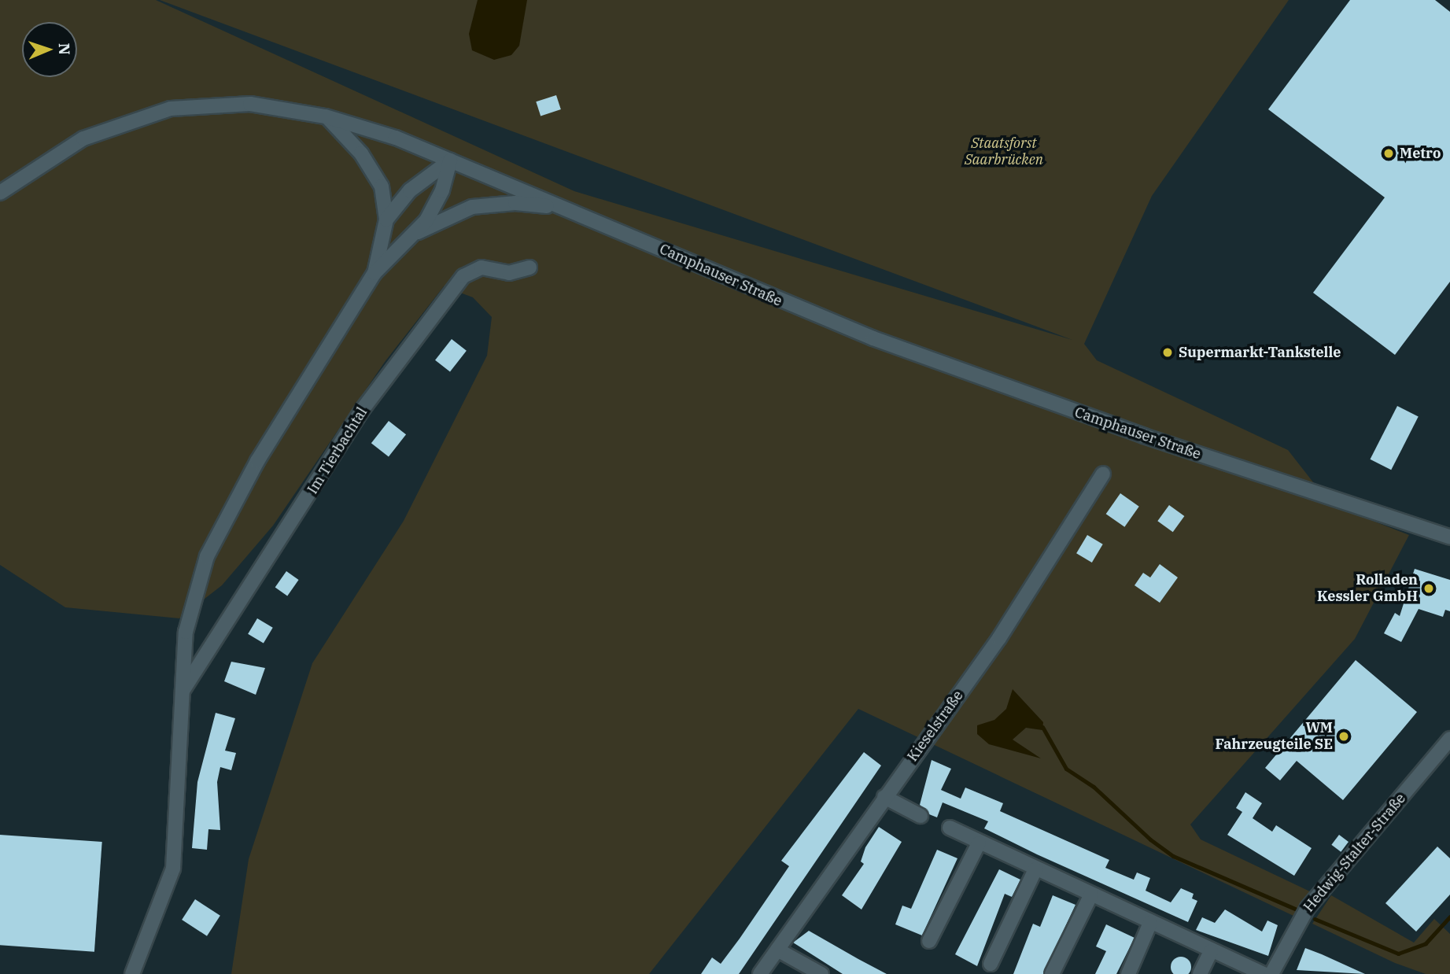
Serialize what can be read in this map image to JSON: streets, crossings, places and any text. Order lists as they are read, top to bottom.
{
  "streets": {
    "street": [
      "Camphauser Straße",
      "Im Tierbachtal",
      "Kieselstraße",
      "Hedwig-Stalter-Straße"
    ]
  },
  "crossings": [
    ["Camphauser Straße", "Im Tierbachtal"]
  ],
  "parks": ["Staatsforst Saarbrücken"],
  "places": [
    "Metro",
    "Supermarkt-Tankstelle",
    "Rolladen Kessler GmbH",
    "WM Fahrzeugteile SE"
  ],
  "north": "right"
}
